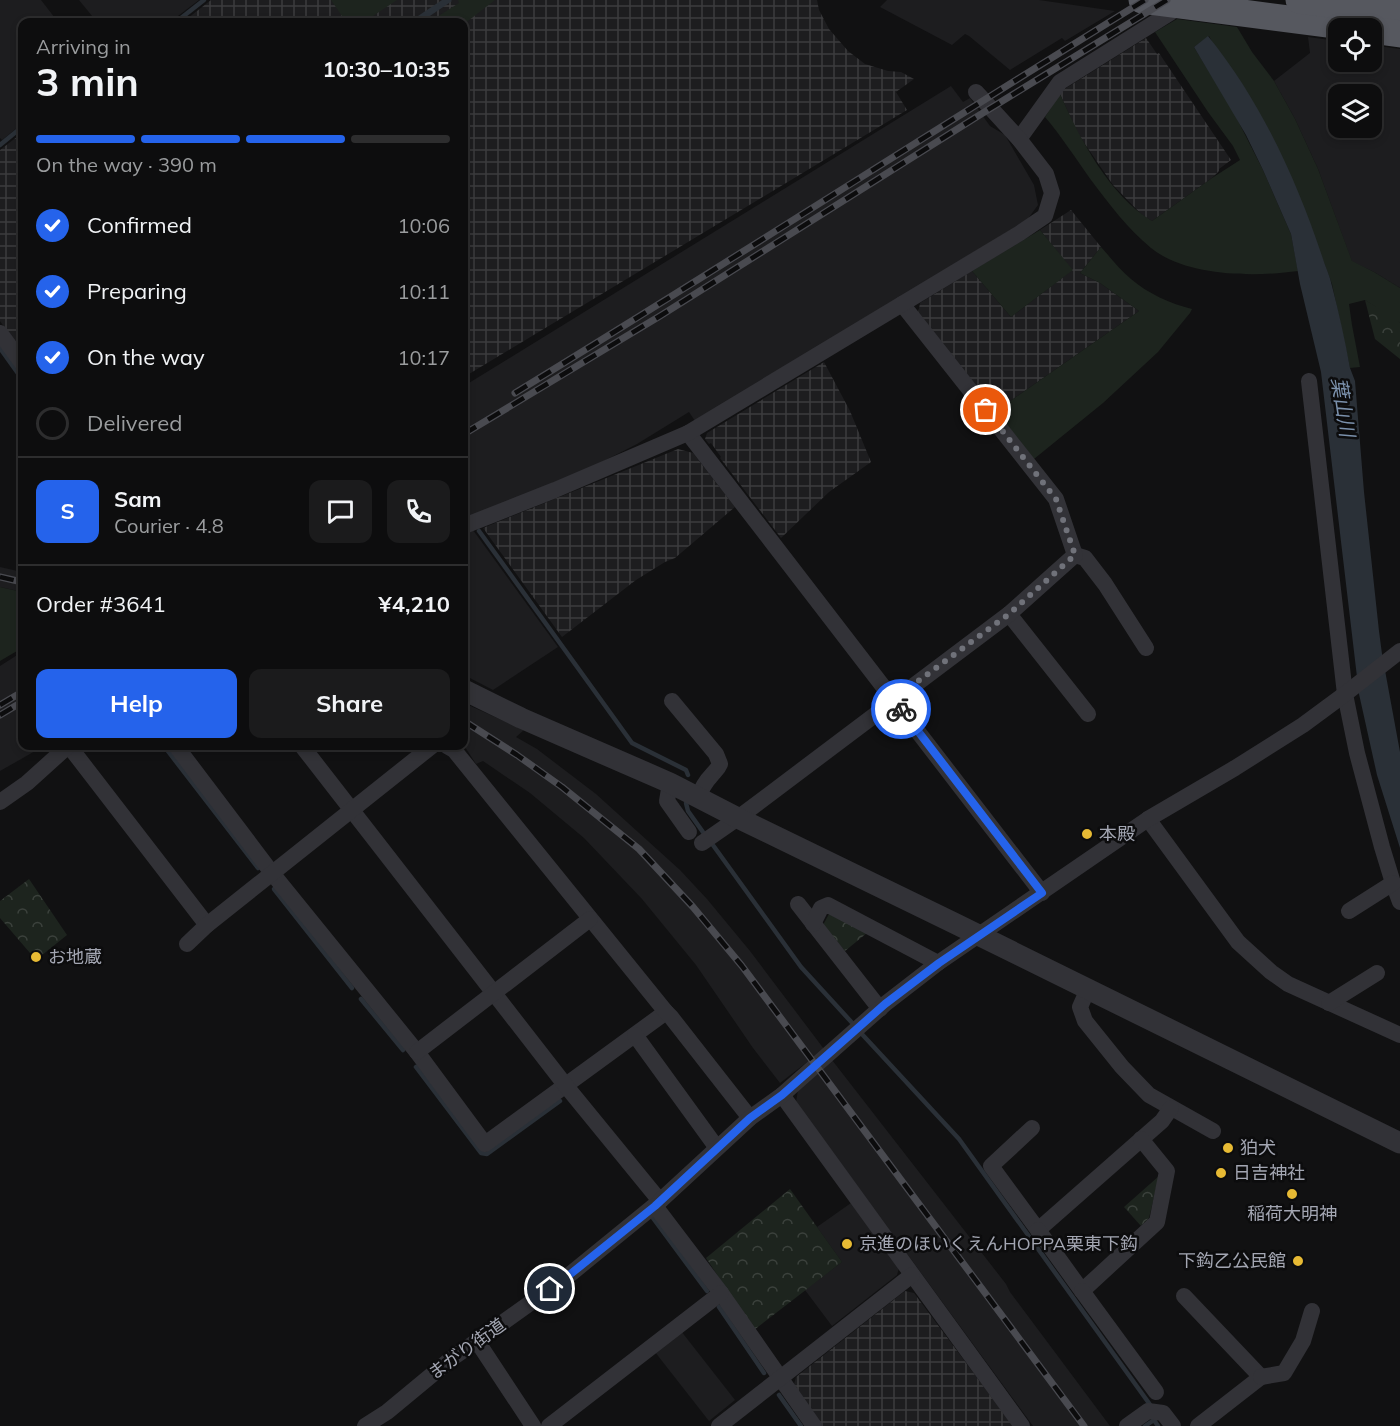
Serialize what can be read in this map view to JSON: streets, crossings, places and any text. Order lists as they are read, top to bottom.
{
  "streets": {
    "street": ["まがり街道"]
  },
  "water": ["葉山川"],
  "places": [
    "本殿",
    "お地蔵",
    "狛犬",
    "日吉神社",
    "稲荷大明神",
    "京進のほいくえんHOPPA栗東下鈎",
    "下鈎乙公民館"
  ],
  "page": {
    "heading": ["3 min", "Arriving in", "10:30–10:35"],
    "panel": [
      "Sam",
      "Courier · 4.8",
      "Order #3641",
      "¥4,210"
    ],
    "bar": "On the way · 390 m",
    "list": [
      ["Confirmed", "10:06"],
      ["Preparing", "10:11"],
      ["On the way", "10:17"],
      "Delivered"
    ],
    "round": "S",
    "buttons": ["Help", "Share"]
  }
}
